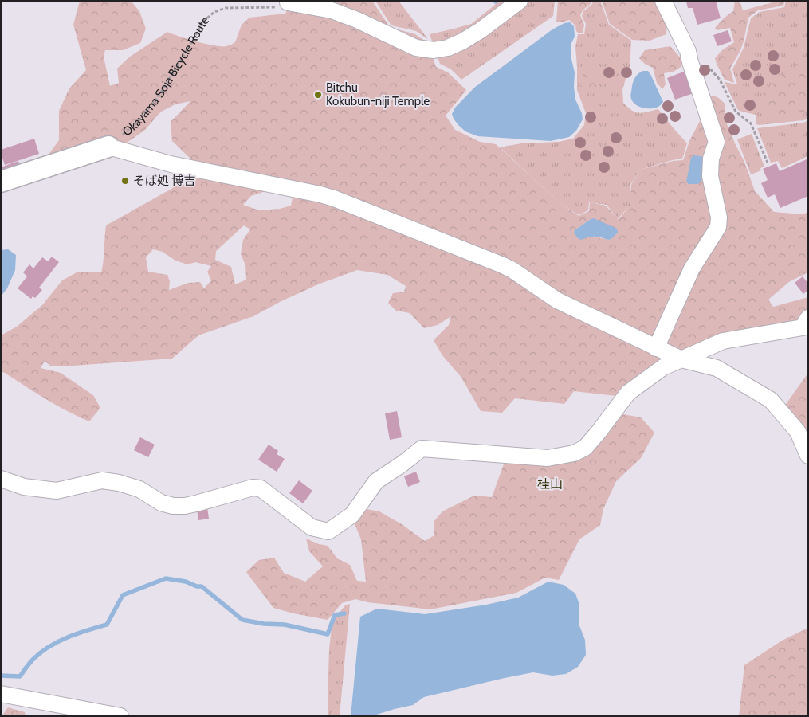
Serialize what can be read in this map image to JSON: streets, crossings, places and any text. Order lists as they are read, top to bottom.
{
  "streets": {
    "path": ["Okayama Soja Bicycle Route"]
  },
  "districts": ["桂山"],
  "places": ["Bitchu Kokubun-niji Temple", "そば処 博吉"]
}
